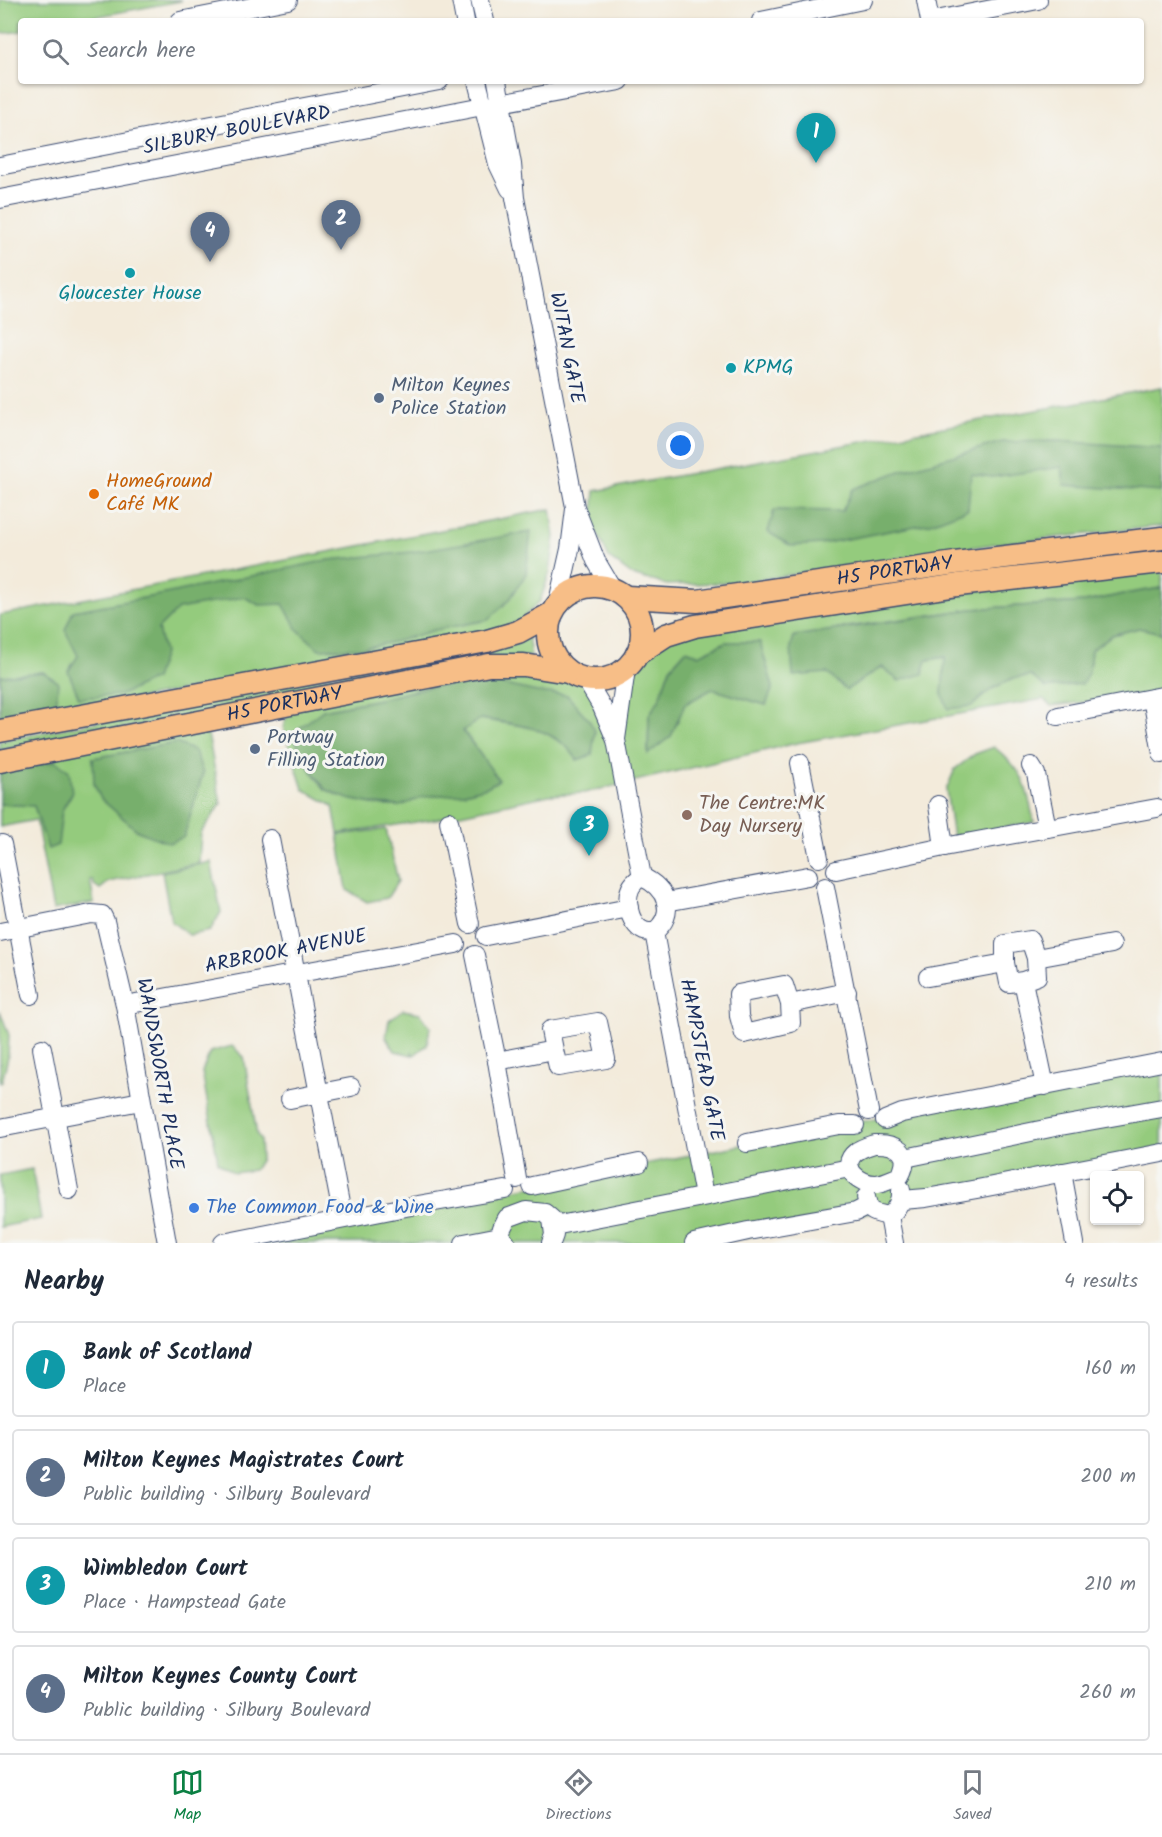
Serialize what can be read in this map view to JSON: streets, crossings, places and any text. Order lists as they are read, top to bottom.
{
  "streets": {
    "main road": ["H5 PORTWAY"],
    "street": [
      "SILBURY BOULEVARD",
      "WITAN GATE",
      "ARBROOK AVENUE",
      "HAMPSTEAD GATE",
      "WANDSWORTH PLACE"
    ]
  },
  "crossings": [
    ["SILBURY BOULEVARD", "WITAN GATE"],
    ["WITAN GATE", "H5 PORTWAY"],
    ["ARBROOK AVENUE", "WANDSWORTH PLACE"]
  ],
  "places": [
    "Gloucester House",
    "KPMG",
    "Milton Keynes Police Station",
    "HomeGround Café MK",
    "Portway Filling Station",
    "The Centre:MK Day Nursery",
    "The Common Food & Wine"
  ],
  "page": {
    "search": "Search here",
    "pins": [
      "1",
      "2",
      "4",
      "3"
    ],
    "heading": ["Nearby", "4 results"],
    "list": [
      {
        "mark": "1",
        "name": "Bank of Scotland",
        "note": "Place",
        "value": "160 m"
      },
      {
        "mark": "2",
        "name": "Milton Keynes Magistrates Court",
        "note": "Public building · Silbury Boulevard",
        "value": "200 m"
      },
      {
        "mark": "3",
        "name": "Wimbledon Court",
        "note": "Place · Hampstead Gate",
        "value": "210 m"
      },
      {
        "mark": "4",
        "name": "Milton Keynes County Court",
        "note": "Public building · Silbury Boulevard",
        "value": "260 m"
      }
    ],
    "nav": ["Map", "Directions", "Saved"]
  }
}
